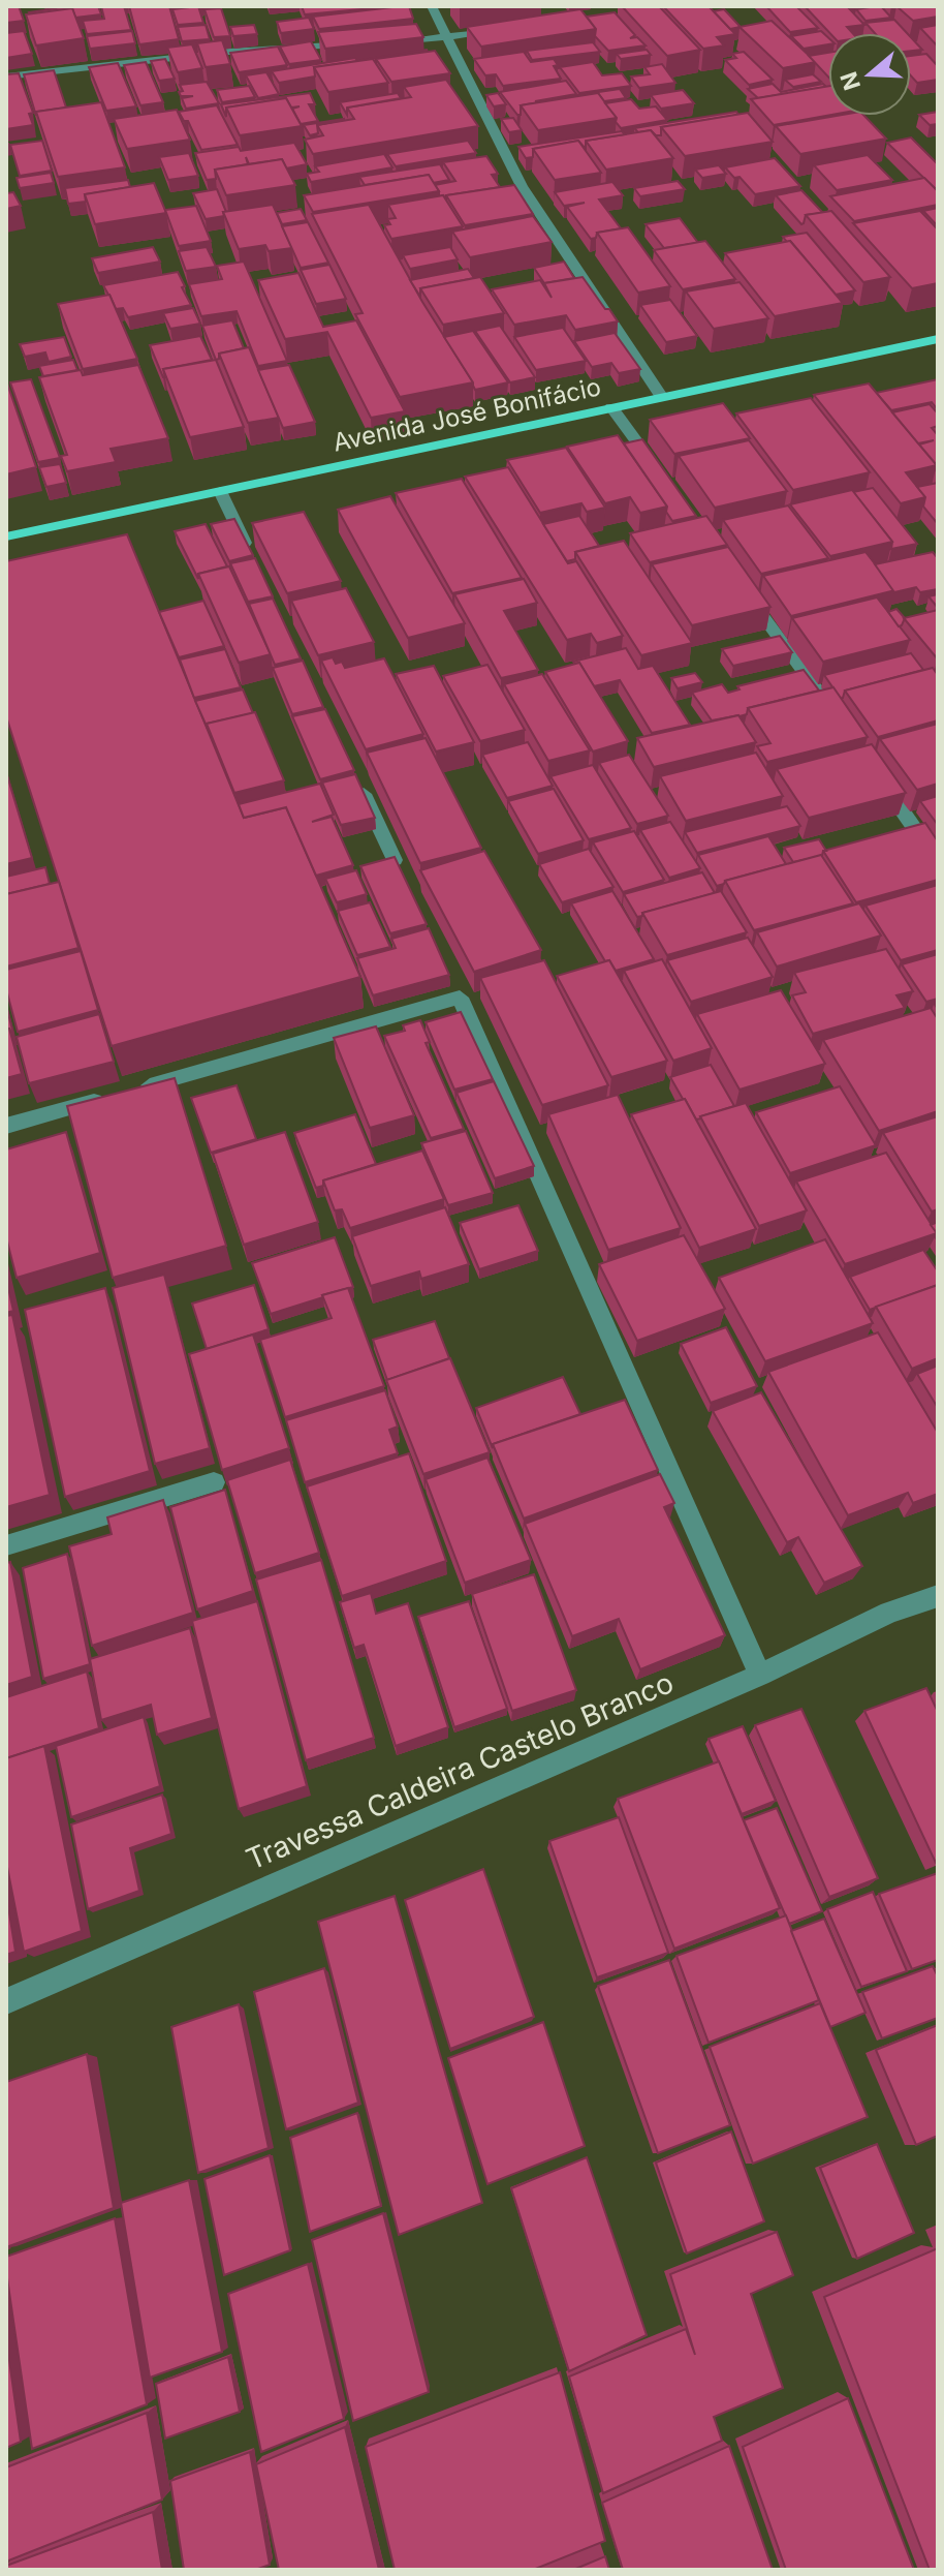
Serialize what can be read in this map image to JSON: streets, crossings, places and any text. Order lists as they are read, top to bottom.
{
  "streets": {
    "main road": ["Avenida José Bonifácio"],
    "street": ["Travessa Caldeira Castelo Branco"]
  },
  "north": "left"
}
